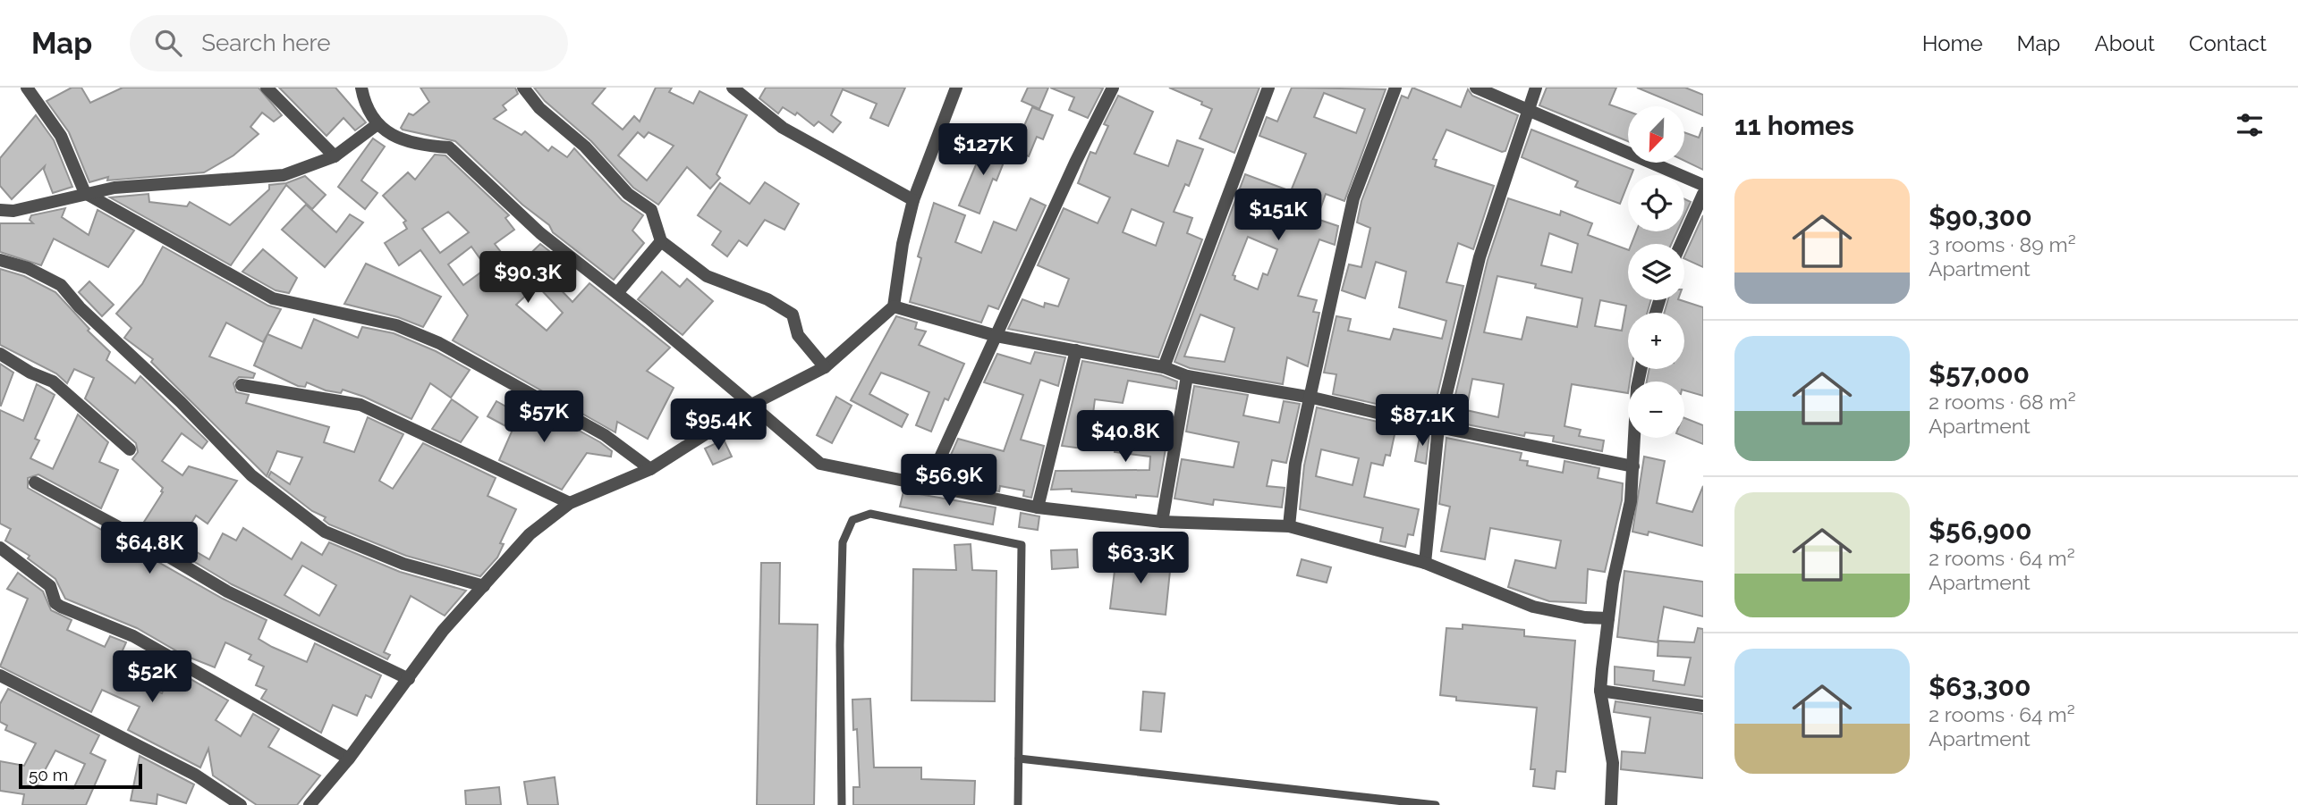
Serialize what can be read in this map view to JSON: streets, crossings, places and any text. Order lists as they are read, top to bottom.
{
  "scale_bar": "50 m",
  "north": "bottom left",
  "page": {
    "header": "Map",
    "search": "Search here",
    "nav": [
      "Home",
      "Map",
      "About",
      "Contact"
    ],
    "heading": "11 homes",
    "map_buttons": ["+", "−"],
    "price": [
      "$127K",
      "$151K",
      "$90.3K",
      "$57K",
      "$87.1K",
      "$95.4K",
      "$40.8K",
      "$56.9K",
      "$64.8K",
      "$63.3K",
      "$52K"
    ],
    "list": [
      {
        "name": "$90,300",
        "note": "3 rooms · 89 m² · Apartment"
      },
      {
        "name": "$57,000",
        "note": "2 rooms · 68 m² · Apartment"
      },
      {
        "name": "$56,900",
        "note": "2 rooms · 64 m² · Apartment"
      },
      {
        "name": "$63,300",
        "note": "2 rooms · 64 m² · Apartment"
      }
    ],
    "scale": "50 m"
  }
}
